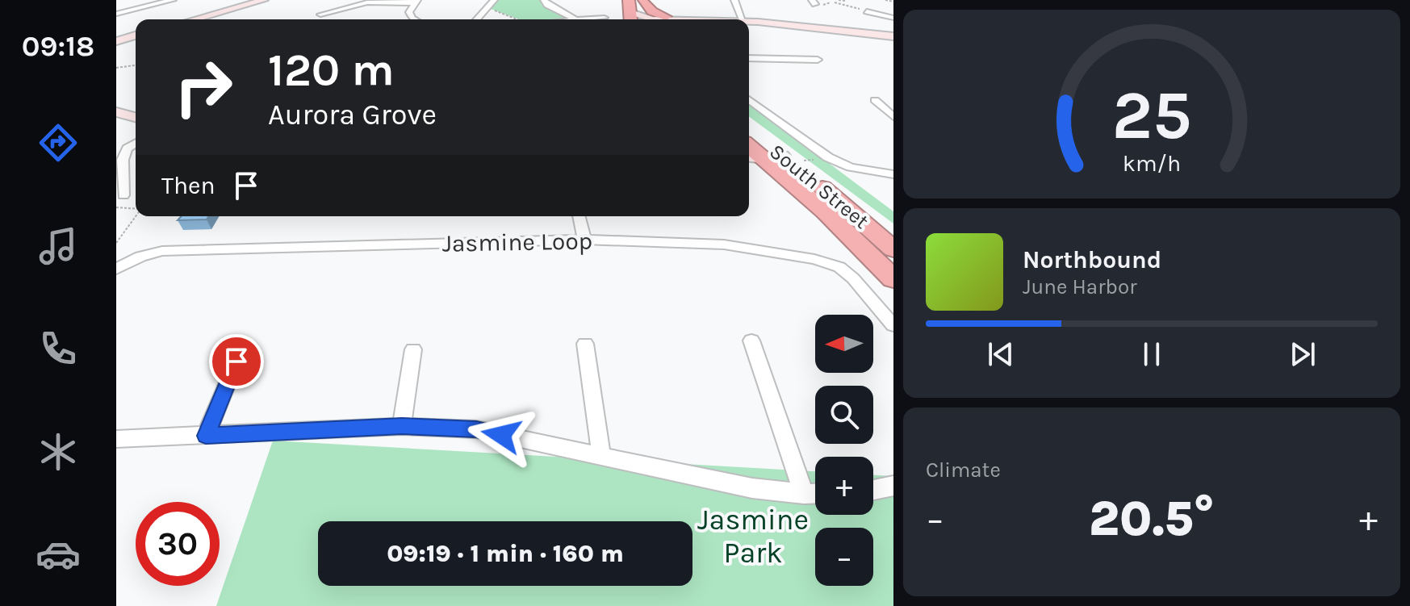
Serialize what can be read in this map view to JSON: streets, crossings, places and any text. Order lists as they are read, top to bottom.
{
  "streets": {
    "highway": ["South Street"],
    "street": ["Jasmine Loop"]
  },
  "parks": ["Jasmine Park"],
  "north": "left",
  "page": {
    "tabs": "09:18",
    "turn": ["120 m", "Aurora Grove"],
    "then": "Then",
    "song": ["Northbound", "June Harbor"],
    "map_buttons": ["+", "−"],
    "tile": "Climate",
    "heat": ["−", "20.5°", "+"],
    "limit": "30",
    "trip": "09:19 · 1 min · 160 m",
    "gauge": ["25", "km/h"]
  }
}
